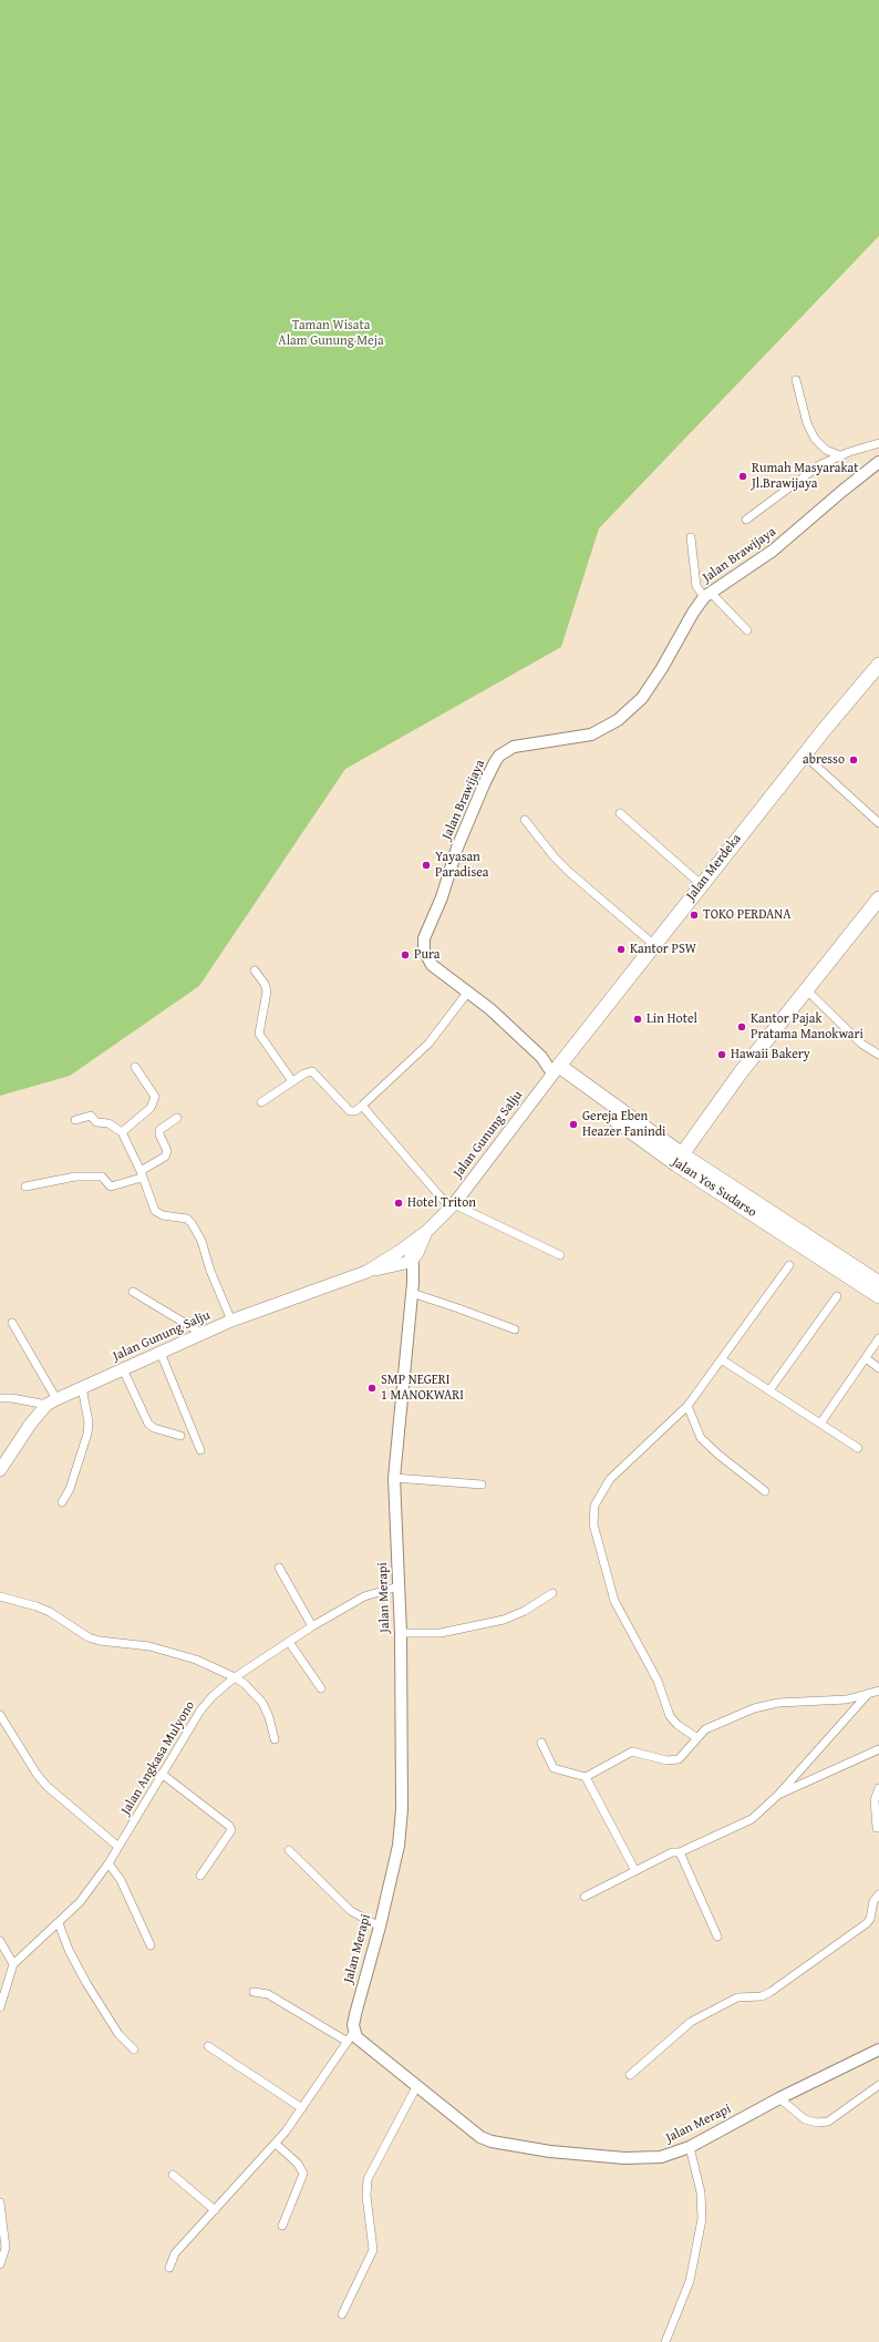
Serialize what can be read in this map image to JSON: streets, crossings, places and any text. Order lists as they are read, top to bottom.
{
  "streets": {
    "highway": ["Jalan Merdeka", "Jalan Yos Sudarso"],
    "main road": ["Jalan Gunung Salju"],
    "street": ["Jalan Brawijaya", "Jalan Merapi", "Jalan Angkasa Mulyono"]
  },
  "crossings": [
    ["Jalan Brawijaya", "Jalan Merdeka"],
    ["Jalan Brawijaya", "Jalan Gunung Salju"],
    ["Jalan Brawijaya", "Jalan Yos Sudarso"],
    ["Jalan Merdeka", "Jalan Gunung Salju"],
    ["Jalan Merdeka", "Jalan Yos Sudarso"],
    ["Jalan Gunung Salju", "Jalan Yos Sudarso"],
    ["Jalan Gunung Salju", "Jalan Merapi"],
    ["Jalan Merapi", "Jalan Angkasa Mulyono"]
  ],
  "parks": ["Taman Wisata Alam Gunung Meja"],
  "places": [
    "Rumah Masyarakat Jl.Brawijaya",
    "abresso",
    "Yayasan Paradisea",
    "TOKO PERDANA",
    "Kantor PSW",
    "Pura",
    "Lin Hotel",
    "Kantor Pajak Pratama Manokwari",
    "Hawaii Bakery",
    "Gereja Eben Heazer Fanindi",
    "Hotel Triton",
    "SMP NEGERI 1 MANOKWARI"
  ]
}
